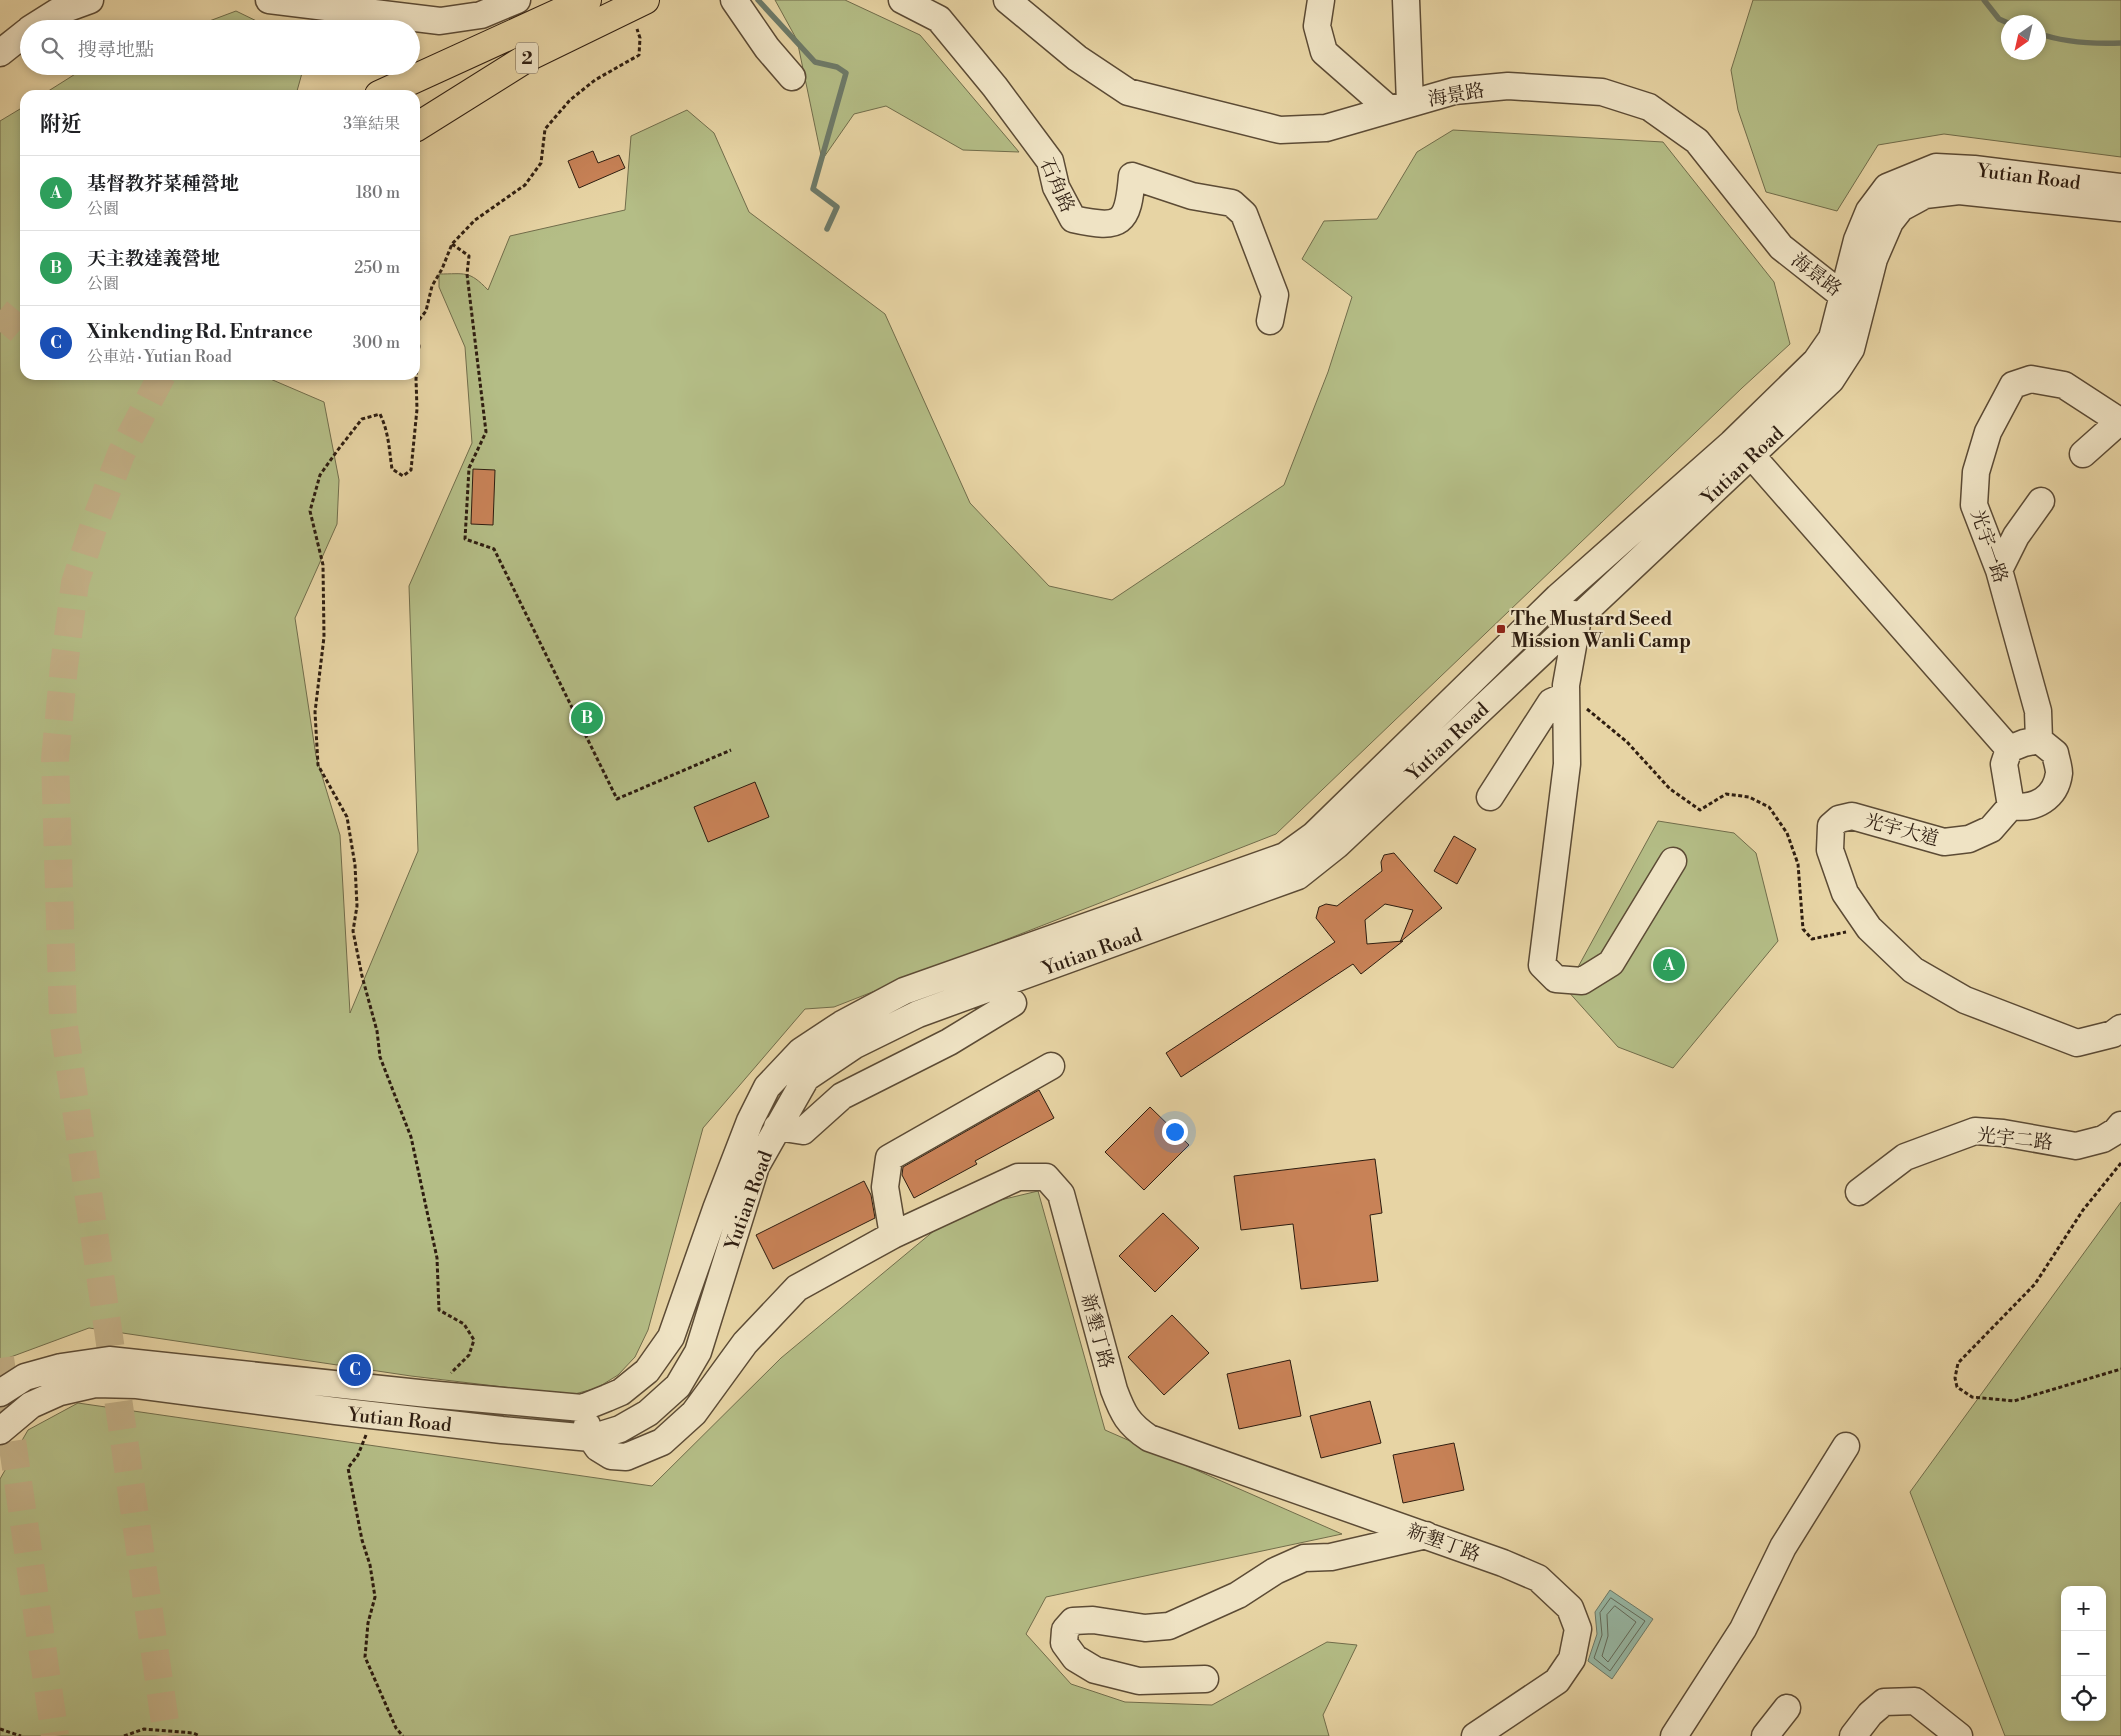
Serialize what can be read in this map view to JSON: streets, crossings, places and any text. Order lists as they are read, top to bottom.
{
  "streets": {
    "main road": ["2"],
    "street": [
      "海景路",
      "Yutian Road",
      "石角路",
      "光宇一路",
      "光宇大道",
      "光宇二路",
      "新墾丁路"
    ]
  },
  "crossings": [
    ["海景路", "Yutian Road"],
    ["Yutian Road", "新墾丁路"],
    ["光宇一路", "光宇大道"]
  ],
  "places": {
    "transit": ["The Mustard Seed Mission Wanli Camp"]
  },
  "north": "bottom left",
  "page": {
    "search": "搜尋地點",
    "heading": ["附近", "3筆結果"],
    "list": [
      {
        "mark": "A",
        "name": "基督教芥菜種營地",
        "note": "公園",
        "value": "180 m"
      },
      {
        "mark": "B",
        "name": "天主教達義營地",
        "note": "公園",
        "value": "250 m"
      },
      {
        "mark": "C",
        "name": "Xinkending Rd. Entrance",
        "note": "公車站 · Yutian Road",
        "value": "300 m"
      }
    ],
    "pins": ["B", "A", "C"],
    "map_buttons": ["+", "−"]
  }
}
